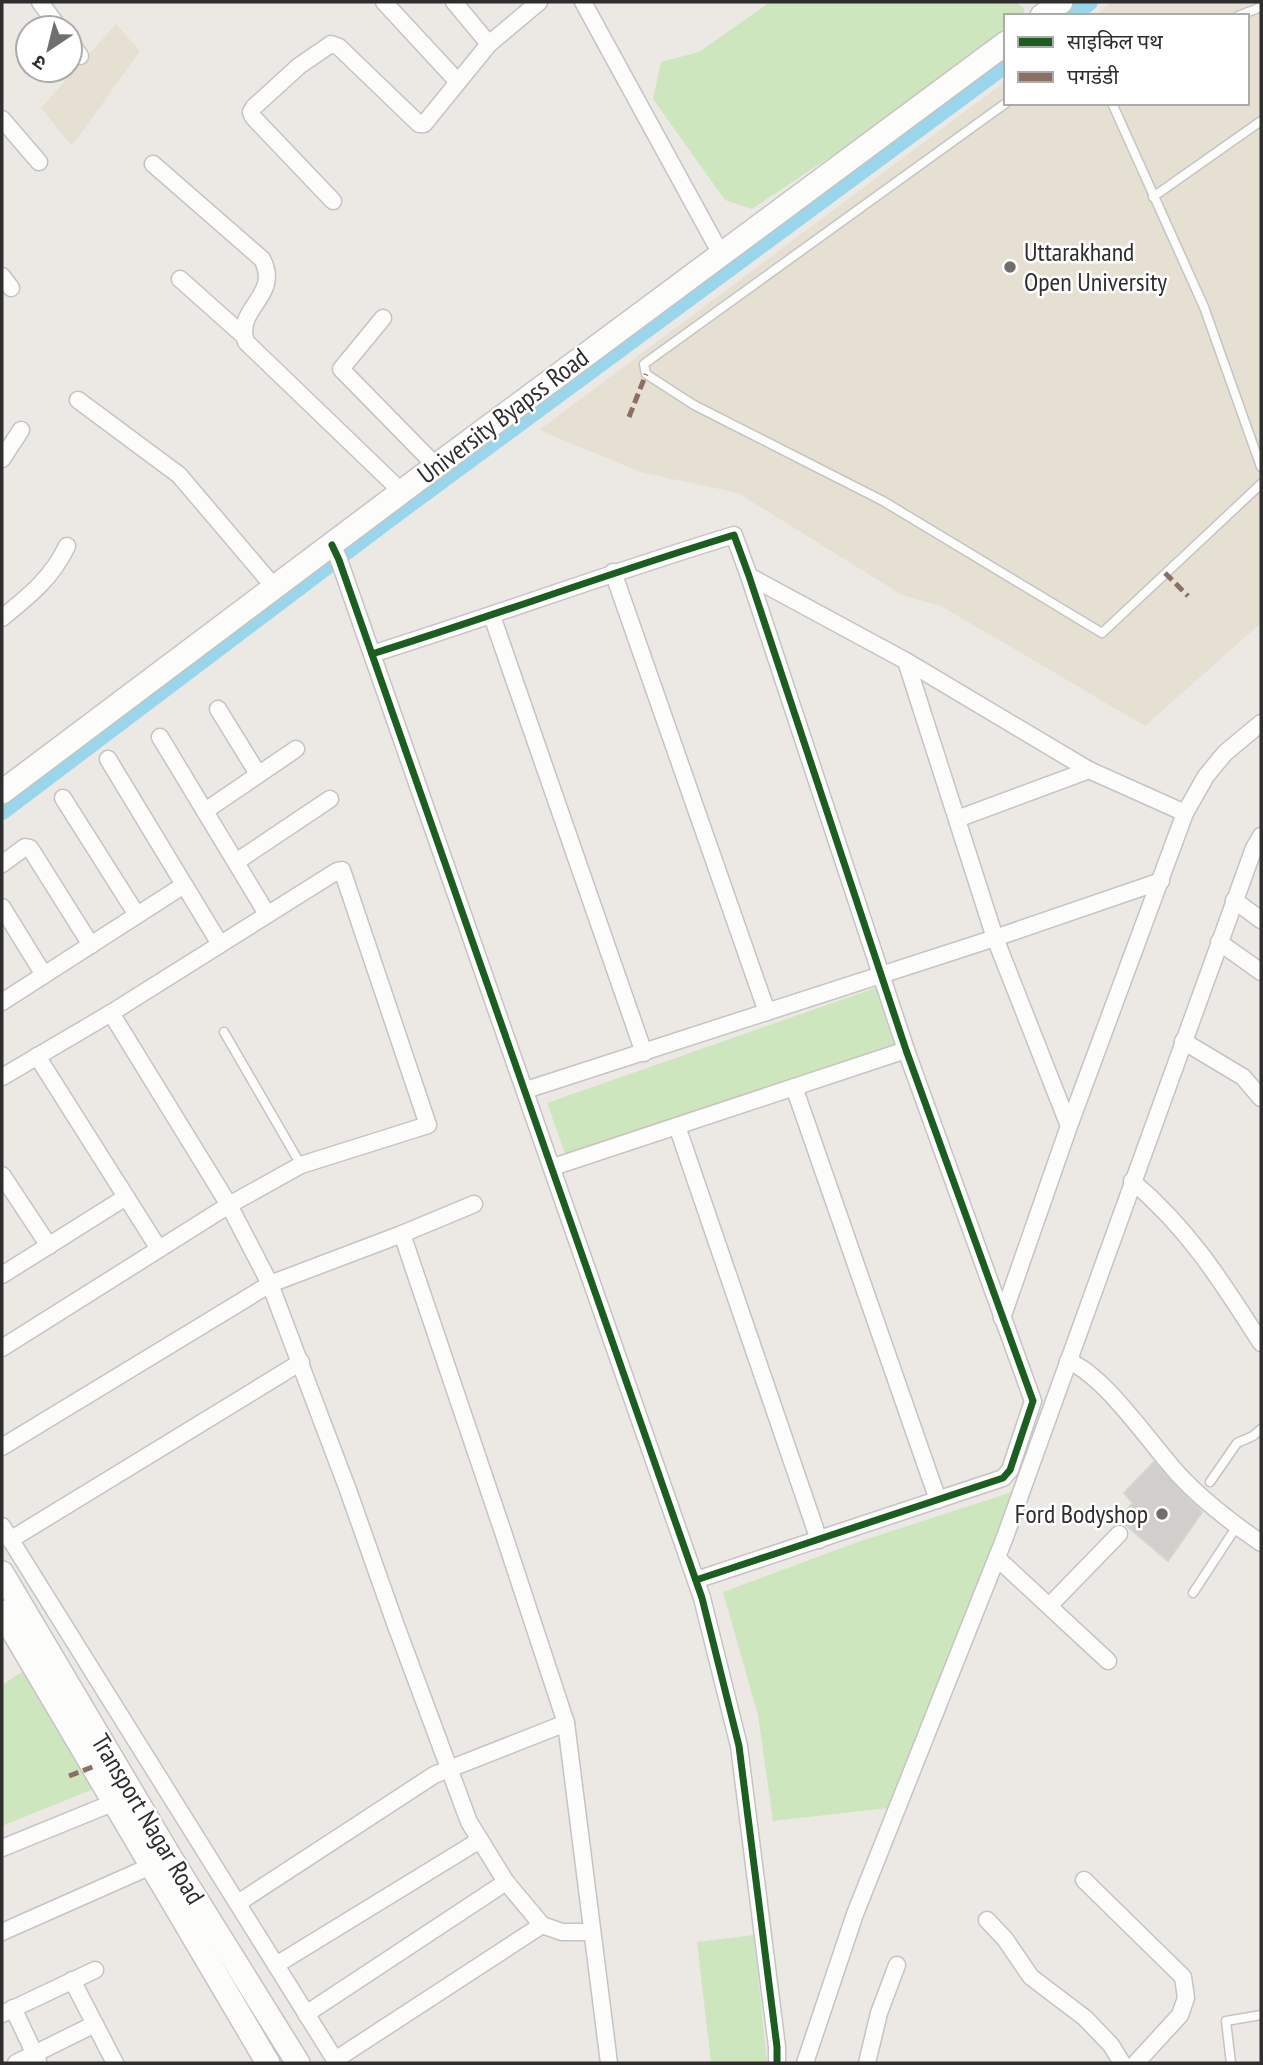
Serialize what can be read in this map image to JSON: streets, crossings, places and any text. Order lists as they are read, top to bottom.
{
  "streets": {
    "main road": ["University Byapss Road", "Transport Nagar Road"]
  },
  "places": ["Uttarakhand Open University", "Ford Bodyshop"],
  "legend": ["साइकिल पथ", "पगडंडी"],
  "north": "bottom left"
}
